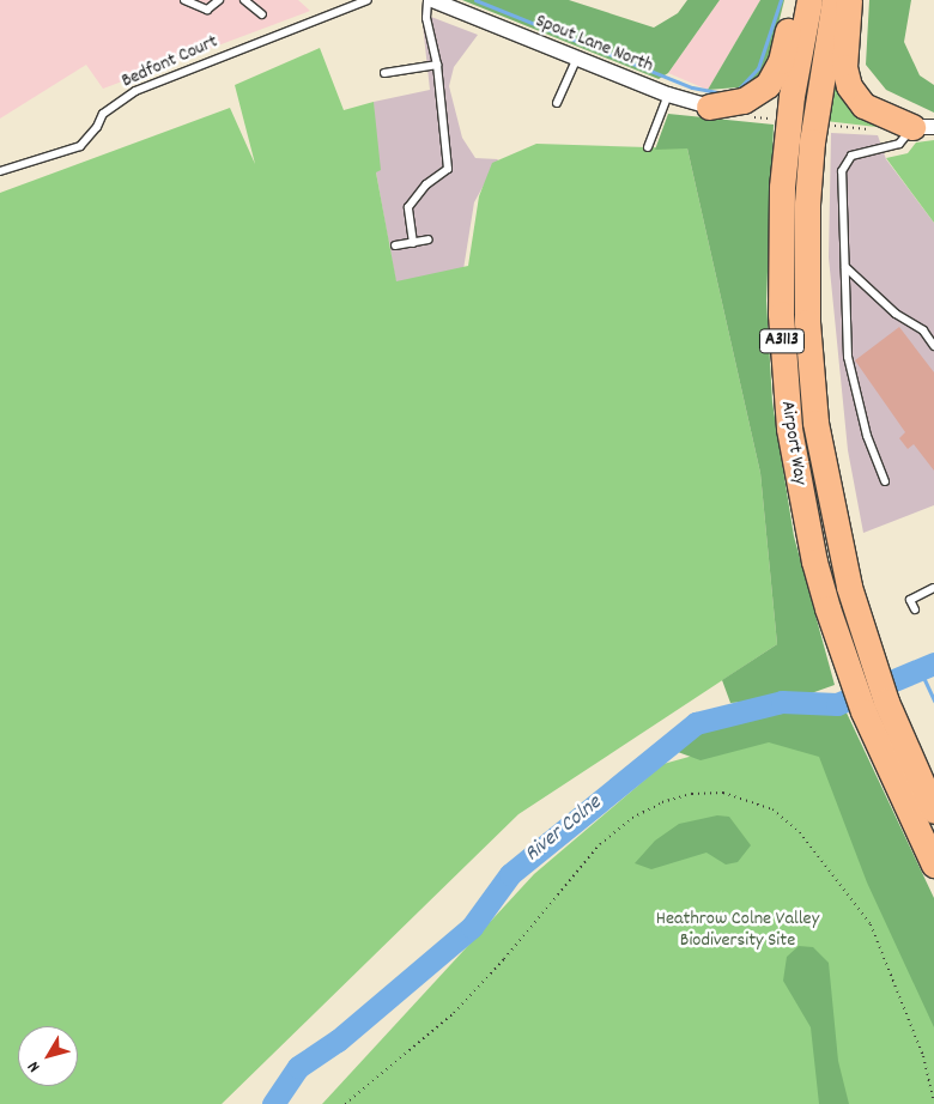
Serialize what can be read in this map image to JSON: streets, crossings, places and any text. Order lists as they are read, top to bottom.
{
  "streets": {
    "highway": ["A3113", "Airport Way"],
    "street": ["Spout Lane North"],
    "lane": ["Bedfont Court"]
  },
  "water": ["River Colne"],
  "parks": ["Heathrow Colne Valley Biodiversity Site"],
  "north": "bottom left"
}
